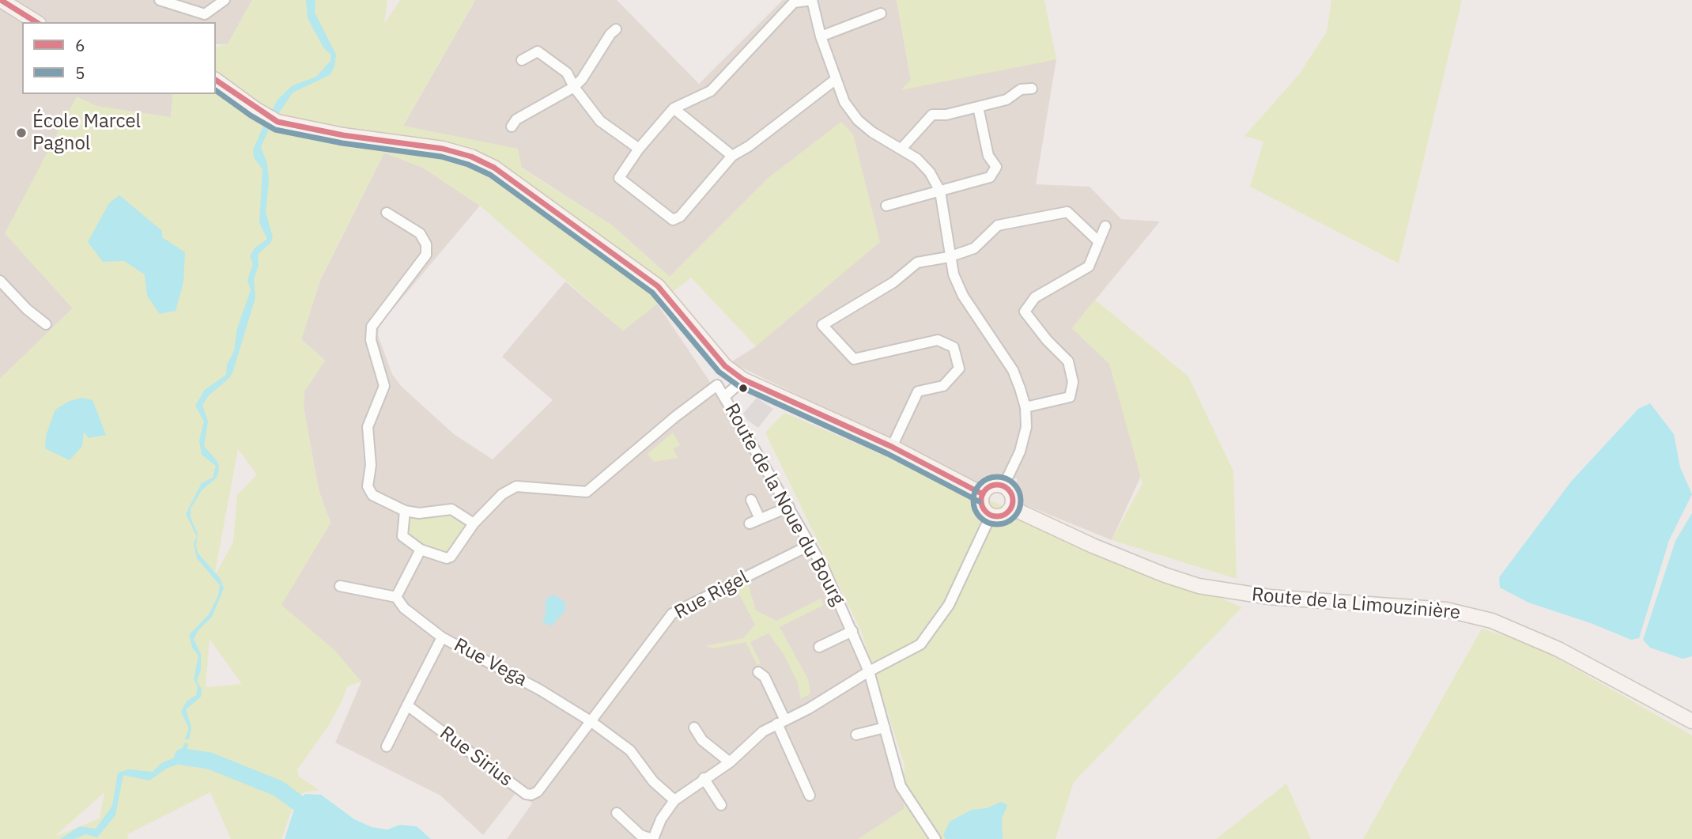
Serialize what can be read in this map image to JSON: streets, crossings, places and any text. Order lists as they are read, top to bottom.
{
  "streets": {
    "street": [
      "Route de la Noue du Bourg",
      "Rue Rigel",
      "Route de la Limouzinière",
      "Rue Vega",
      "Rue Sirius"
    ]
  },
  "crossings": [
    ["Route de la Noue du Bourg", "Rue Rigel"],
    ["Rue Rigel", "Rue Vega"],
    ["Rue Rigel", "Rue Sirius"],
    ["Rue Vega", "Rue Sirius"]
  ],
  "places": ["École Marcel Pagnol"],
  "lines": ["transit line 6", "transit line 5"],
  "legend": ["6", "5"]
}
